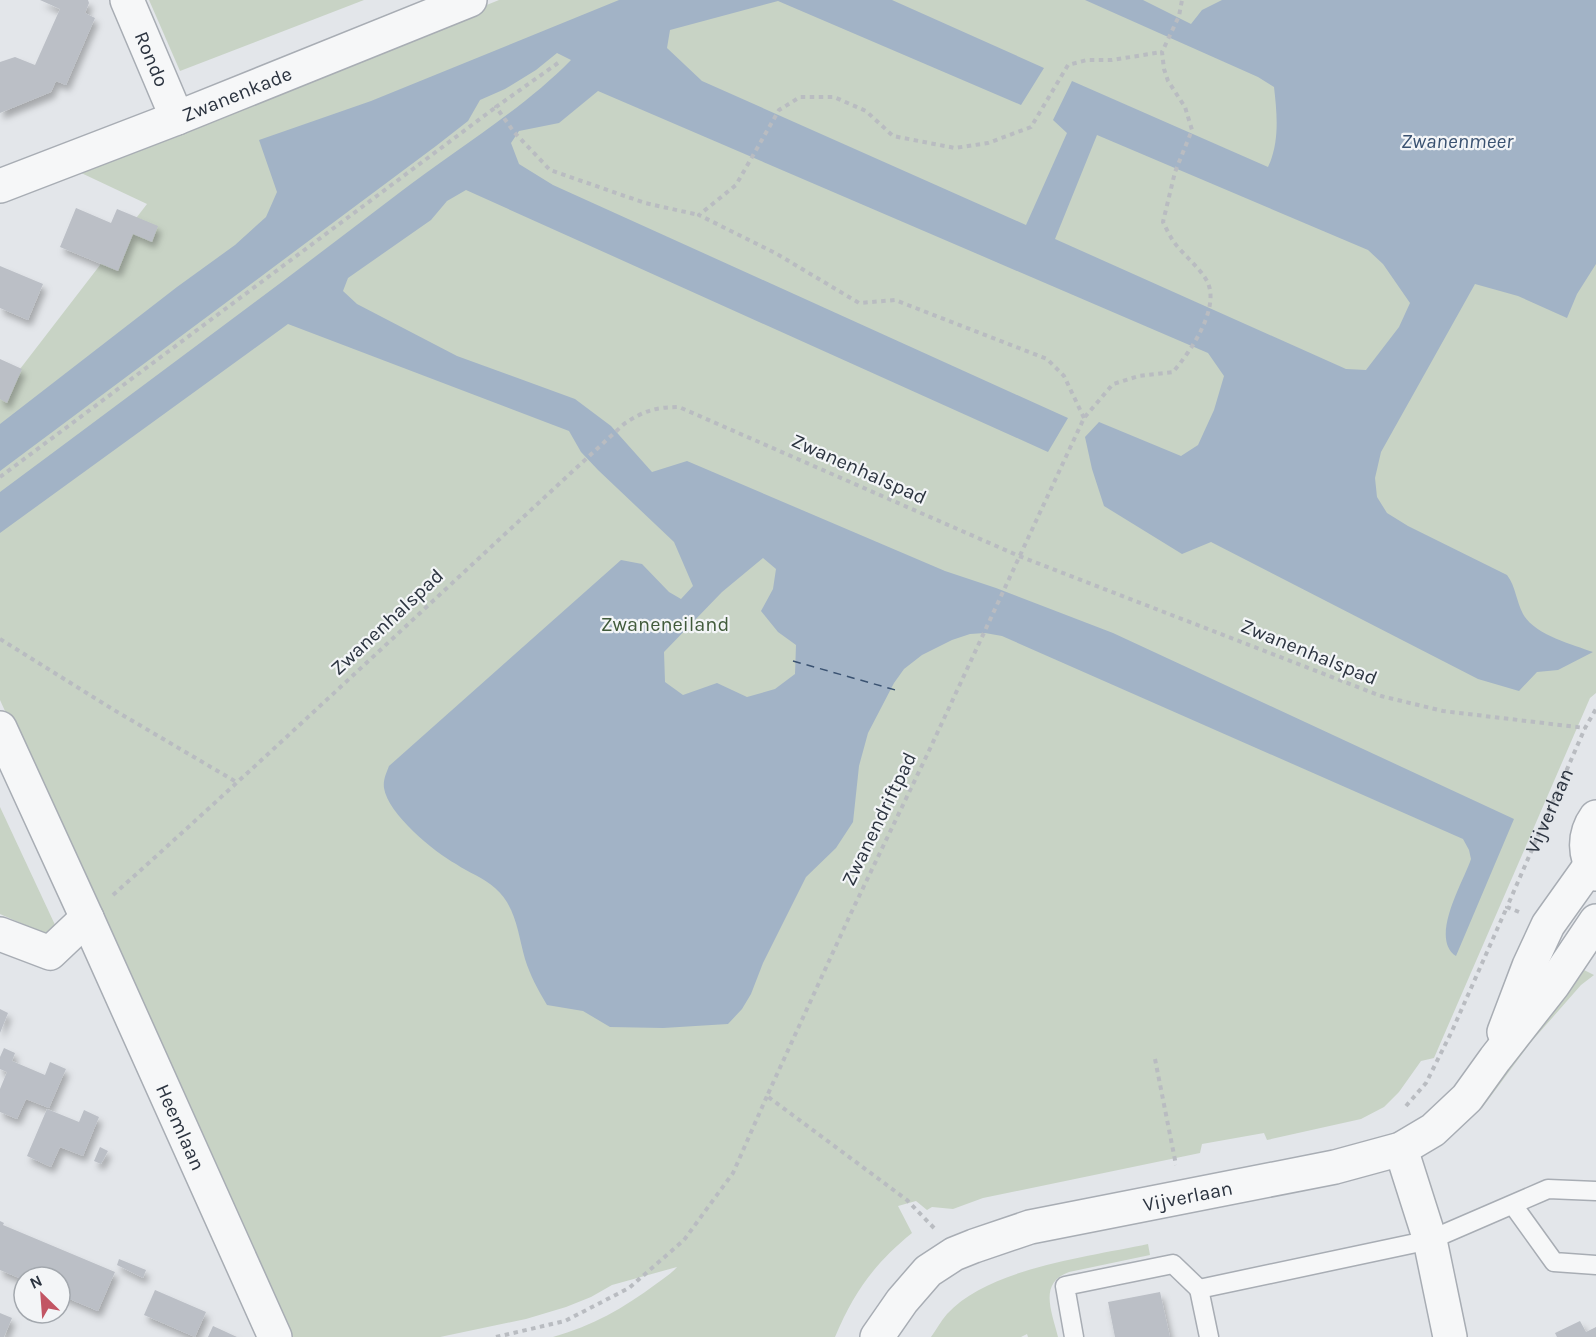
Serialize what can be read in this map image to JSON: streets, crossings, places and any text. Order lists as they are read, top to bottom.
{
  "streets": {
    "street": [
      "Rondo",
      "Zwanenkade",
      "Vijverlaan",
      "Heemlaan"
    ],
    "path": ["Zwanenhalspad", "Zwanendriftpad"]
  },
  "crossings": [
    ["Rondo", "Zwanenkade"],
    ["Zwanenhalspad", "Vijverlaan"],
    ["Zwanenhalspad", "Zwanendriftpad"],
    ["Zwanenhalspad", "Heemlaan"]
  ],
  "water": ["Zwanenmeer"],
  "parks": ["Zwaneneiland"],
  "north": "top left"
}
